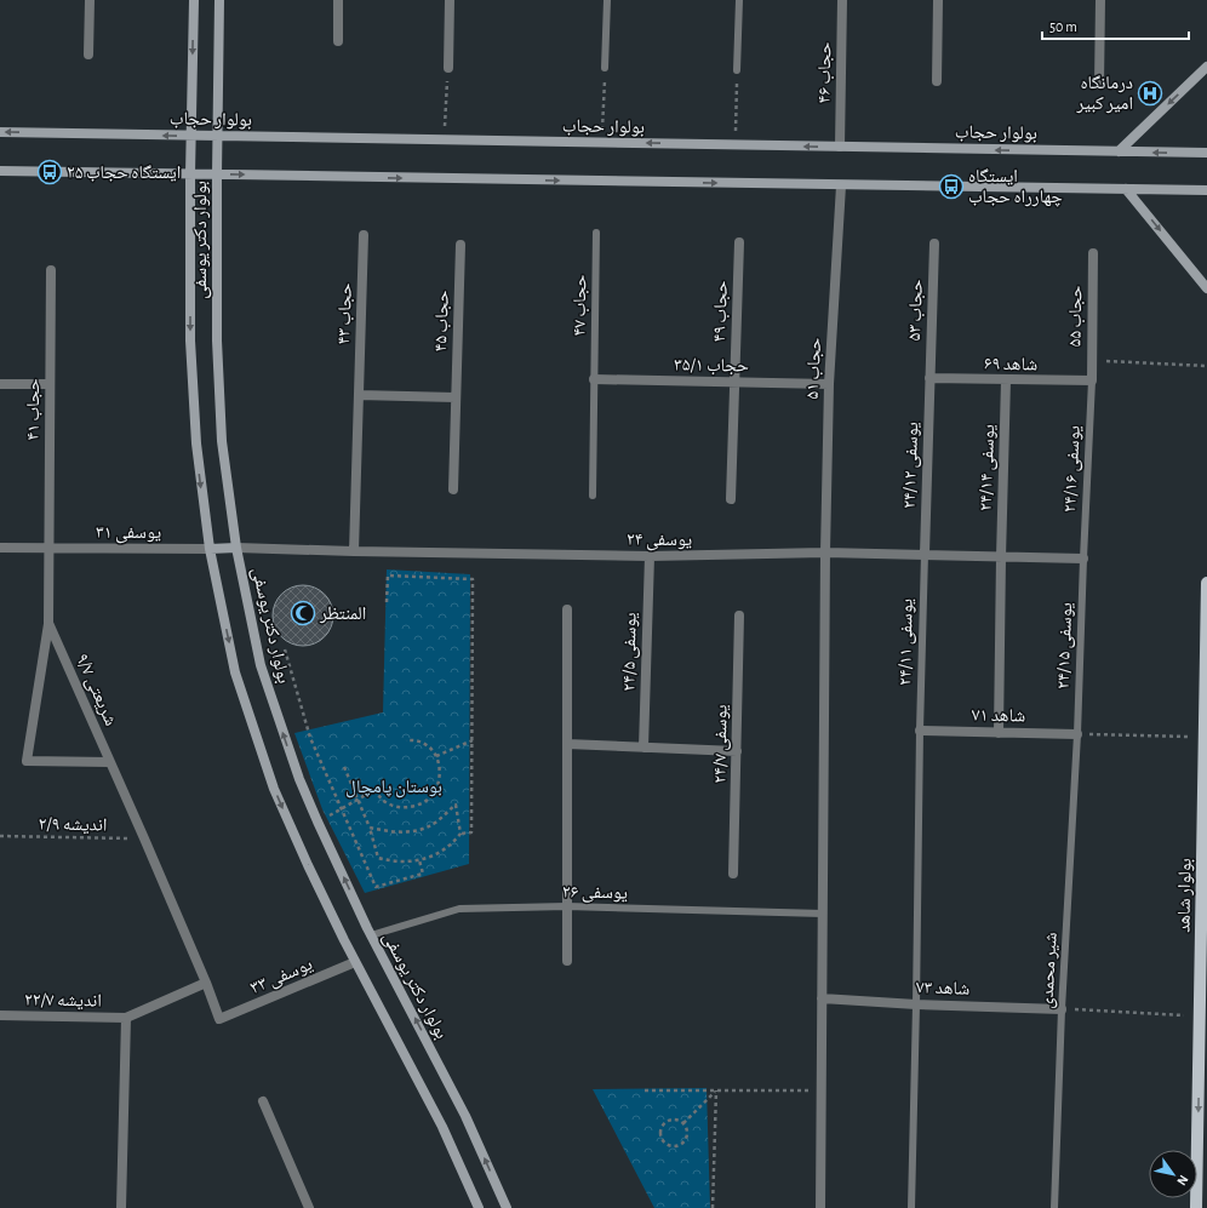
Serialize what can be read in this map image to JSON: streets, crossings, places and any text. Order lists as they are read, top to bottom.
{
  "streets": {
    "main road": ["بولوار حجاب", "بولوار دکتر یوسفی", "بولوار شاهد"],
    "street": [
      "حجاب ۴۶",
      "حجاب ۵۳",
      "حجاب ۴۹",
      "حجاب ۴۳",
      "حجاب ۵۵",
      "حجاب ۴۵",
      "شاهد ۶۹",
      "حجاب ۳۵/۱",
      "حجاب ۵۱",
      "حجاب ۴۱",
      "یوسفی ۲۴/۱۲",
      "یوسفی ۲۴/۱۴",
      "یوسفی ۳۱",
      "یوسفی ۲۴",
      "یوسفی ۲۴/۵",
      "شریعتی ۹/۷",
      "شاهد ۷۱",
      "یوسفی ۲۴/۷",
      "یوسفی ۳۳",
      "شاهد ۷۳",
      "اندیشه ۲۲/۷"
    ],
    "lane": [
      "حجاب ۴۷",
      "یوسفی ۲۴/۱۶",
      "یوسفی ۲۴/۱۱",
      "یوسفی ۲۴/۱۵",
      "یوسفی ۲۶",
      "شیر محمدی"
    ],
    "path": ["اندیشه ۲/۹"]
  },
  "crossings": [
    ["حجاب ۴۶", "بولوار حجاب"],
    ["بولوار حجاب", "بولوار دکتر یوسفی"],
    ["بولوار دکتر یوسفی", "یوسفی ۳۱"],
    ["بولوار دکتر یوسفی", "یوسفی ۲۴"],
    ["بولوار دکتر یوسفی", "یوسفی ۲۶"],
    ["بولوار دکتر یوسفی", "یوسفی ۳۳"],
    ["حجاب ۴۷", "حجاب ۳۵/۱"],
    ["حجاب ۵۳", "شاهد ۶۹"],
    ["حجاب ۵۳", "یوسفی ۲۴/۱۲"],
    ["حجاب ۴۹", "حجاب ۳۵/۱"],
    ["حجاب ۴۳", "یوسفی ۲۴"],
    ["حجاب ۵۵", "شاهد ۶۹"],
    ["حجاب ۵۵", "یوسفی ۲۴/۱۶"],
    ["شاهد ۶۹", "یوسفی ۲۴/۱۲"],
    ["شاهد ۶۹", "یوسفی ۲۴/۱۴"],
    ["شاهد ۶۹", "یوسفی ۲۴/۱۶"],
    ["حجاب ۳۵/۱", "حجاب ۵۱"],
    ["حجاب ۵۱", "یوسفی ۲۴"],
    ["حجاب ۵۱", "یوسفی ۲۶"],
    ["حجاب ۵۱", "شاهد ۷۳"],
    ["حجاب ۴۱", "یوسفی ۳۱"],
    ["حجاب ۴۱", "شریعتی ۹/۷"],
    ["یوسفی ۲۴/۱۲", "یوسفی ۲۴"],
    ["یوسفی ۲۴/۱۲", "یوسفی ۲۴/۱۱"],
    ["یوسفی ۲۴/۱۴", "یوسفی ۲۴"],
    ["یوسفی ۲۴/۱۴", "شاهد ۷۱"],
    ["یوسفی ۲۴/۱۶", "یوسفی ۲۴"],
    ["یوسفی ۲۴/۱۶", "یوسفی ۲۴/۱۵"],
    ["یوسفی ۳۱", "شریعتی ۹/۷"],
    ["یوسفی ۲۴", "یوسفی ۲۴/۱۱"],
    ["یوسفی ۲۴", "یوسفی ۲۴/۱۵"],
    ["یوسفی ۲۴", "یوسفی ۲۴/۵"],
    ["یوسفی ۲۴/۱۱", "شاهد ۷۱"],
    ["یوسفی ۲۴/۱۱", "شاهد ۷۳"],
    ["یوسفی ۲۴/۱۵", "شاهد ۷۱"],
    ["یوسفی ۲۴/۱۵", "شیر محمدی"],
    ["شریعتی ۹/۷", "اندیشه ۲/۹"],
    ["شریعتی ۹/۷", "یوسفی ۳۳"],
    ["شاهد ۷۱", "شیر محمدی"],
    ["شیر محمدی", "شاهد ۷۳"]
  ],
  "parks": ["بوستان پامچال"],
  "places": {
    "hospital": ["درمانگاه امیر کبیر"],
    "bus stop": ["ایستگاه حجاب ۲۵", "ایستگاه چهارراه حجاب"],
    "mosque": ["المنتظر"]
  },
  "scale_bar": "50 m",
  "north": "bottom right"
}
